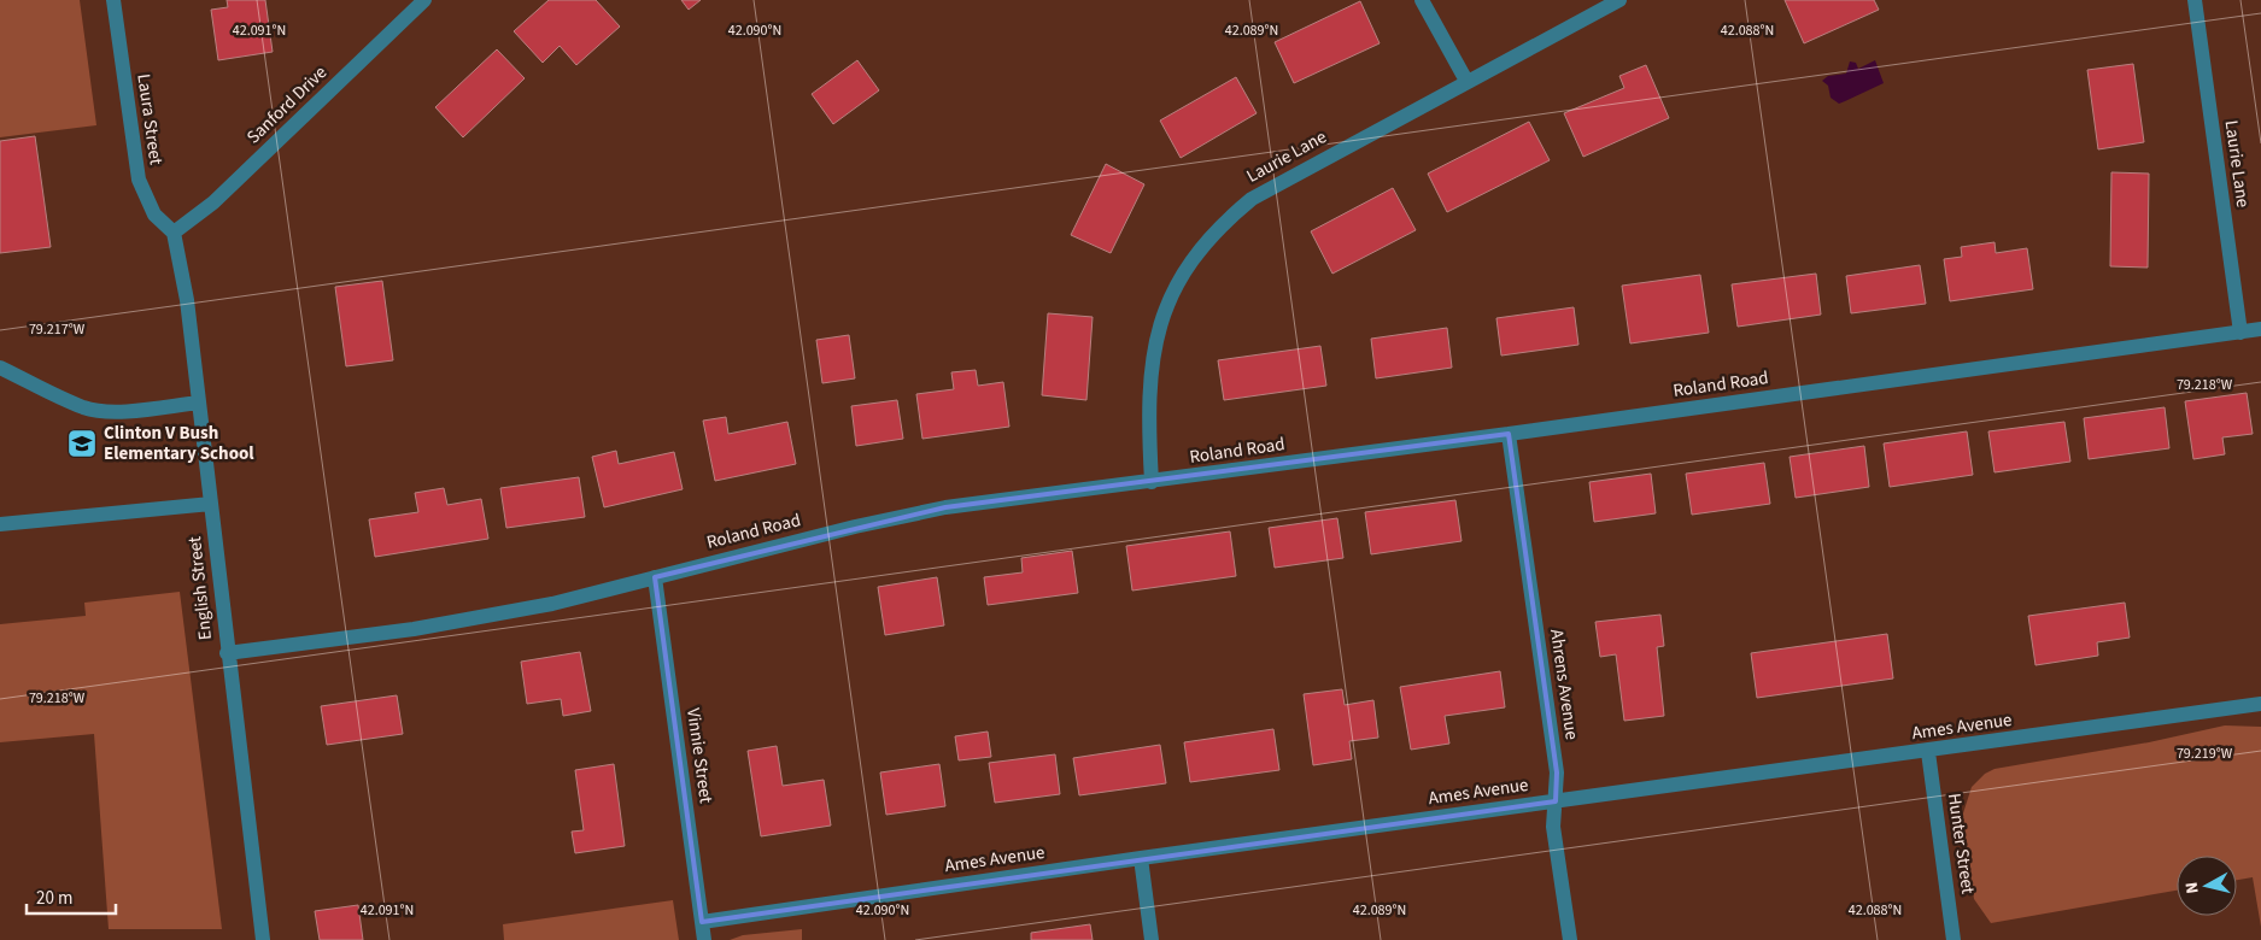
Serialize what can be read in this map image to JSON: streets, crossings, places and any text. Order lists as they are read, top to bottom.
{
  "streets": {
    "street": [
      "Sanford Drive",
      "Laura Street",
      "Laurie Lane",
      "Roland Road",
      "English Street",
      "Ahrens Avenue",
      "Ames Avenue",
      "Vinnie Street",
      "Hunter Street"
    ]
  },
  "crossings": [
    ["Sanford Drive", "Laura Street"],
    ["Sanford Drive", "English Street"],
    ["Laura Street", "English Street"],
    ["Laurie Lane", "Roland Road"],
    ["Roland Road", "English Street"],
    ["Roland Road", "Ahrens Avenue"],
    ["Roland Road", "Vinnie Street"],
    ["Ahrens Avenue", "Ames Avenue"],
    ["Ames Avenue", "Vinnie Street"],
    ["Ames Avenue", "Hunter Street"]
  ],
  "places": {
    "school or university": ["Clinton V Bush Elementary School"]
  },
  "scale_bar": "20 m",
  "north": "left",
  "coordinates": [
    "42.091°N",
    "42.090°N",
    "42.089°N",
    "42.088°N",
    "79.217°W",
    "79.218°W",
    "79.219°W"
  ]
}
